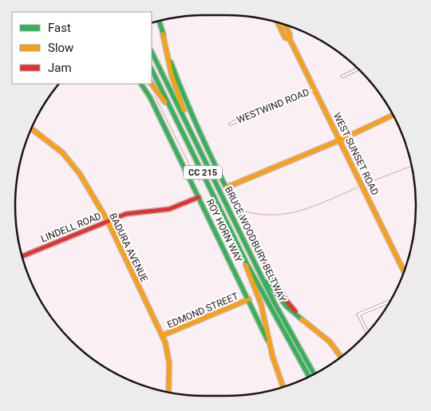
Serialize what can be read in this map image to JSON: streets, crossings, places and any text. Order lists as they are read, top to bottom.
{
  "streets": {
    "main road": [
      "WEST SUNSET ROAD",
      "CC 215",
      "LINDELL ROAD",
      "ROY HORN WAY",
      "BRUCE WOODBURY BELTWAY",
      "BADURA AVENUE",
      "EDMOND STREET"
    ],
    "street": ["WESTWIND ROAD"]
  },
  "crossings": [
    ["WESTWIND ROAD", "WEST SUNSET ROAD"],
    ["LINDELL ROAD", "ROY HORN WAY"],
    ["LINDELL ROAD", "BADURA AVENUE"],
    ["ROY HORN WAY", "EDMOND STREET"],
    ["BADURA AVENUE", "EDMOND STREET"]
  ],
  "legend": ["Fast", "Slow", "Jam"]
}
